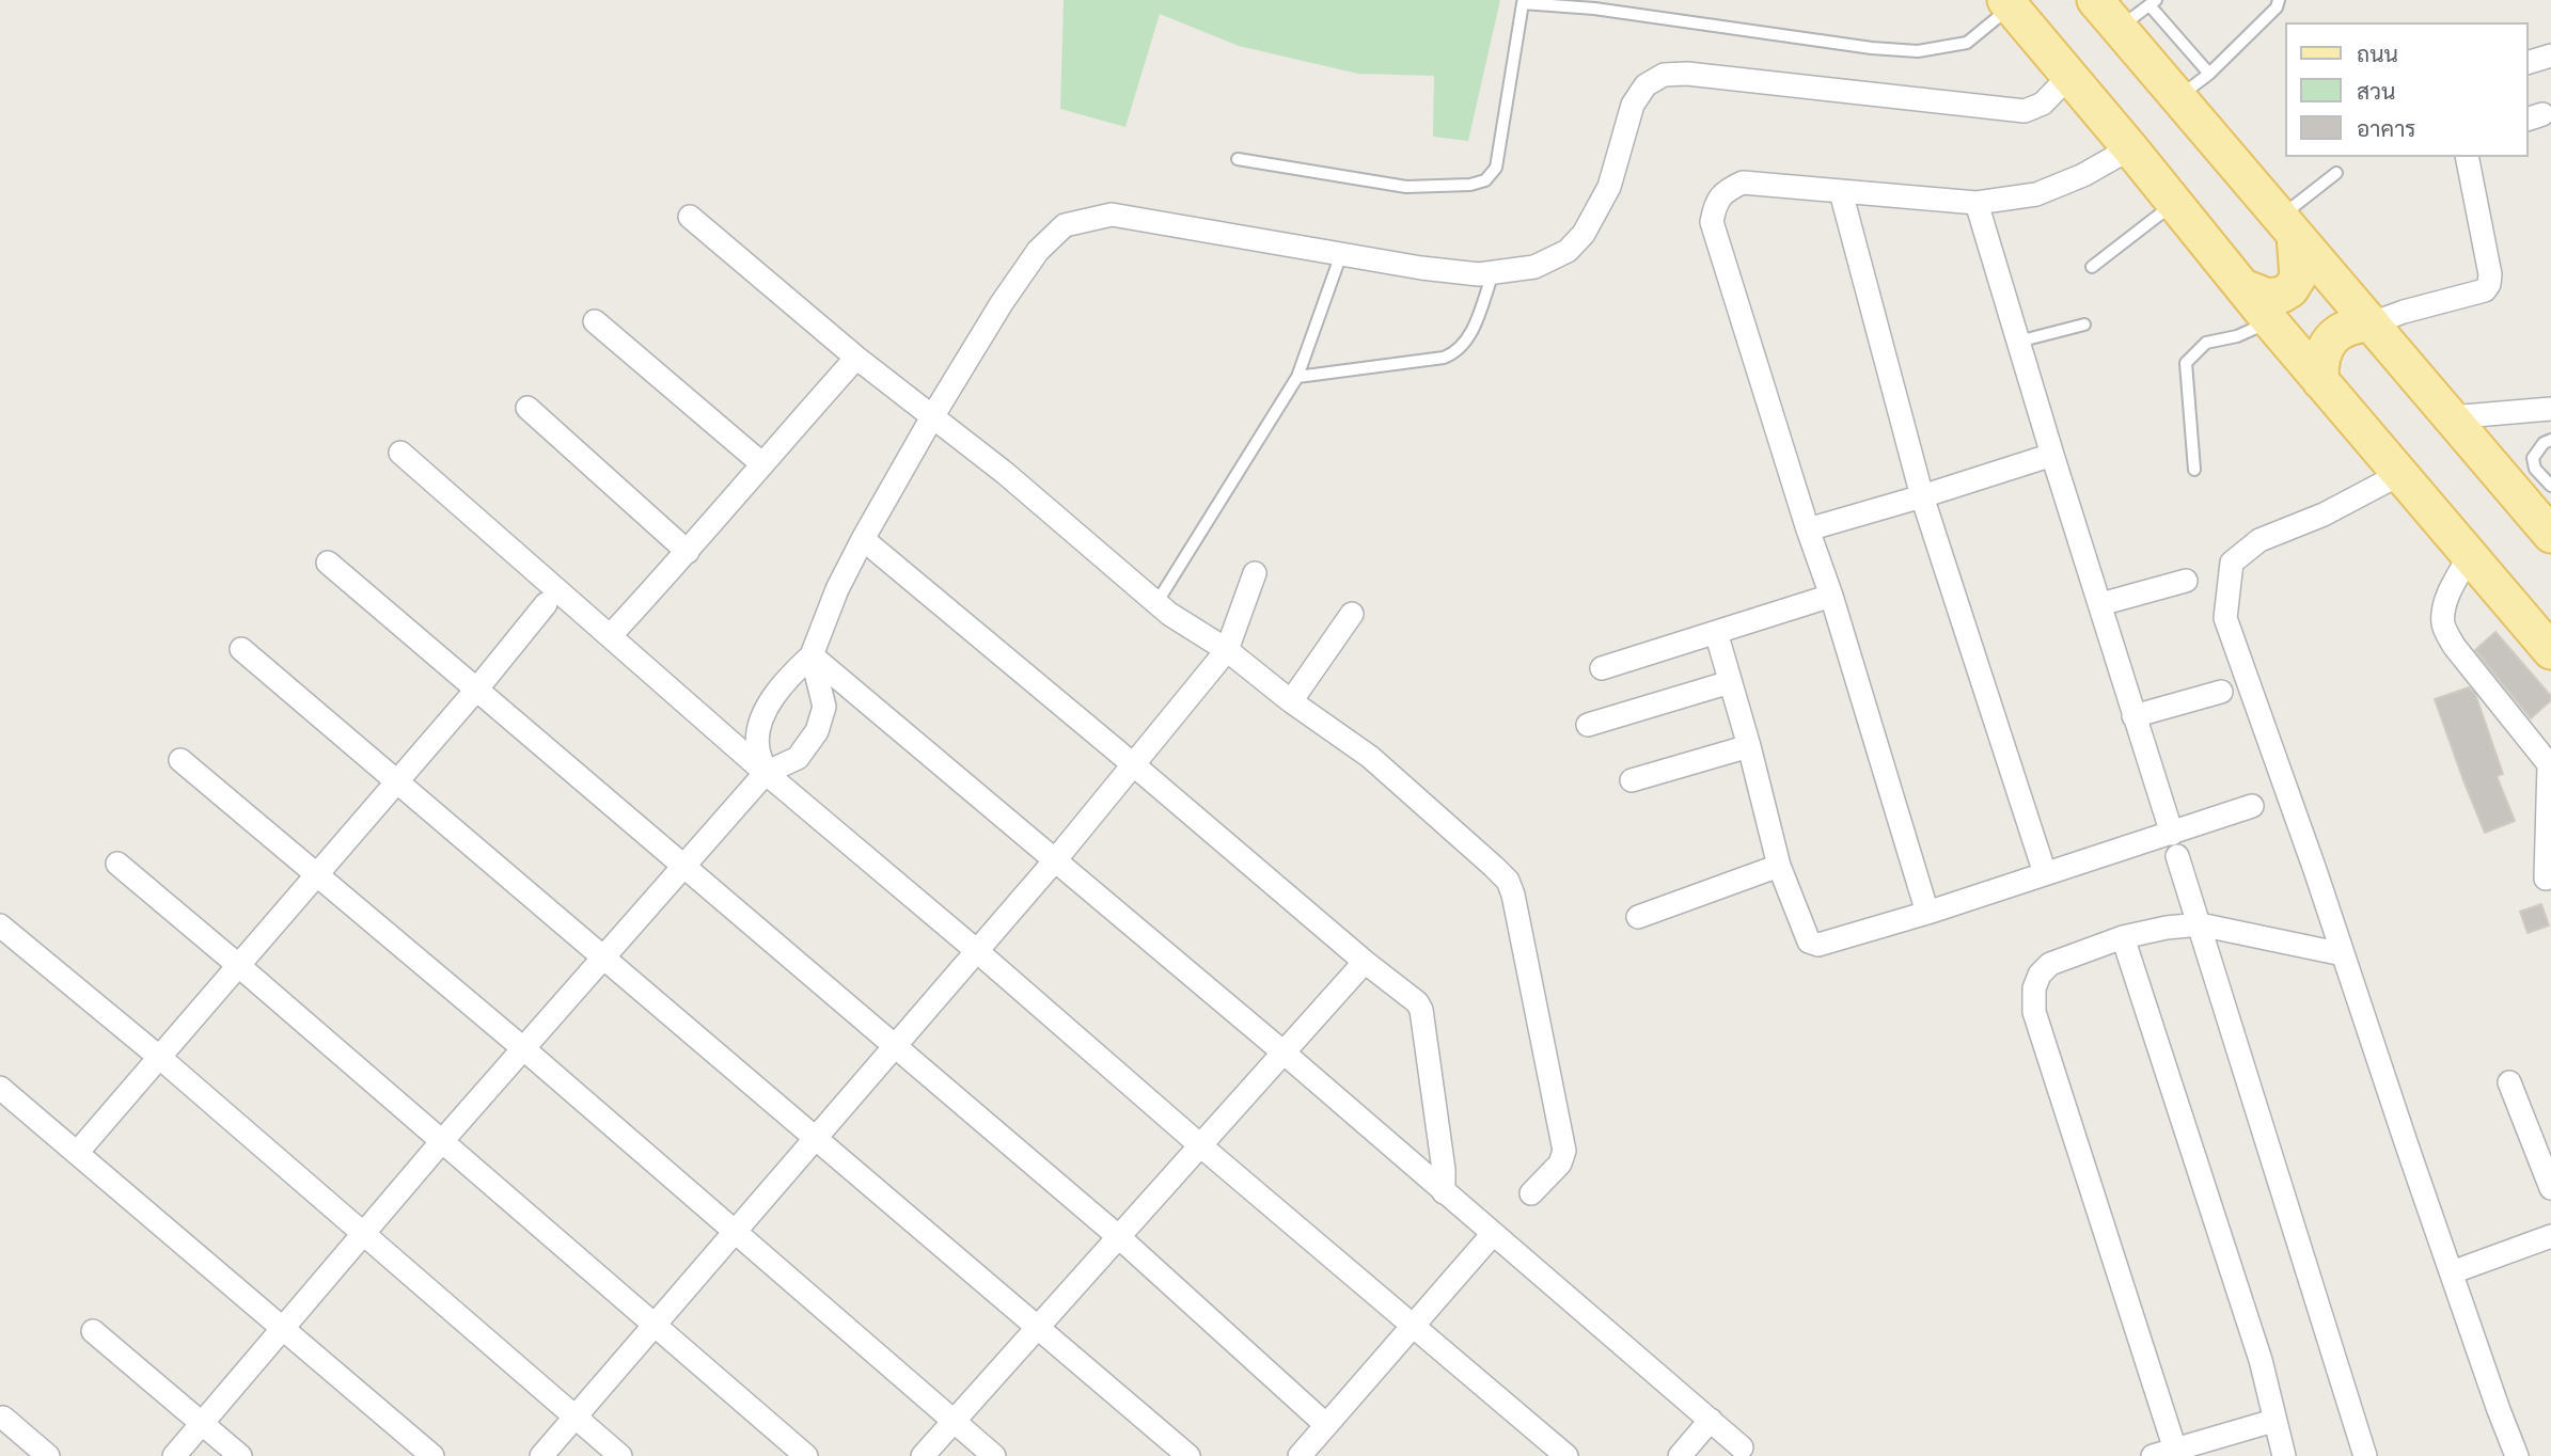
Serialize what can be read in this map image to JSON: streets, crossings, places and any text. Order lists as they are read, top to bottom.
{
  "legend": ["ถนน", "สวน", "อาคาร"]
}
